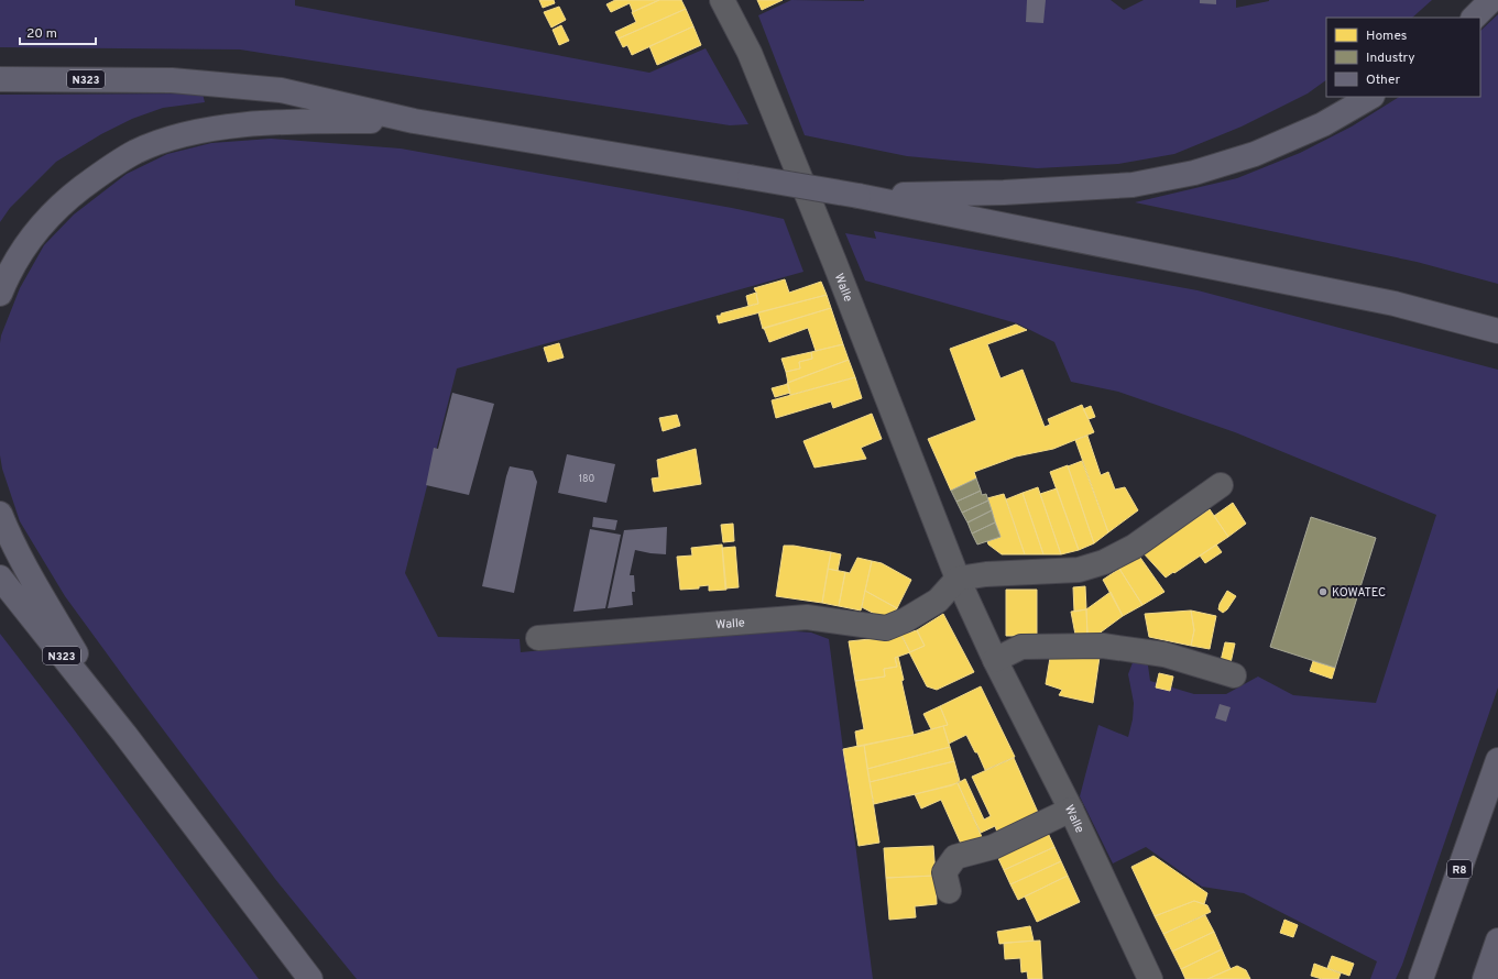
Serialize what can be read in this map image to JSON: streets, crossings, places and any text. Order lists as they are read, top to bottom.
{
  "streets": {
    "highway": ["N323", "R8"],
    "street": ["Walle"]
  },
  "places": ["KOWATEC"],
  "house_numbers": ["180"],
  "legend": ["Homes", "Industry", "Other"],
  "scale_bar": "20 m"
}
